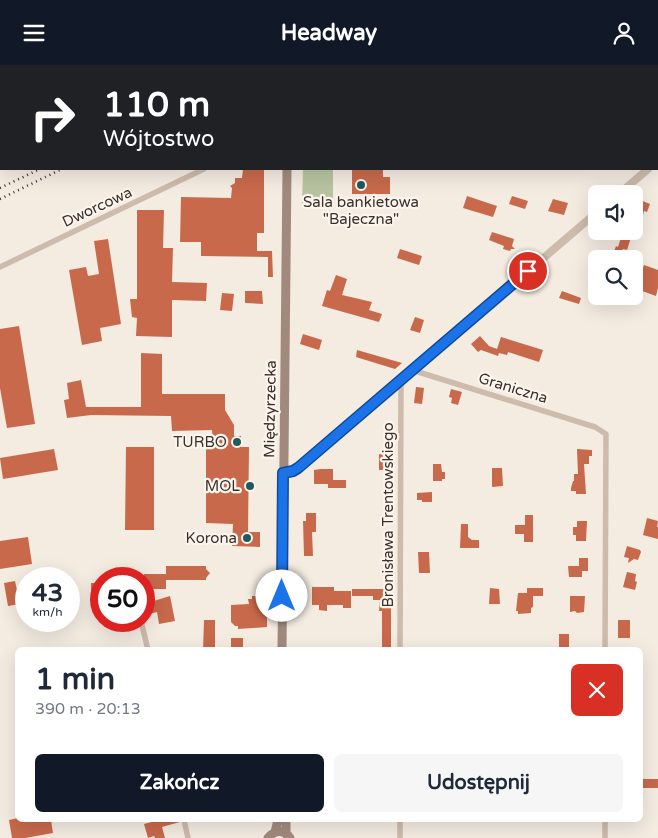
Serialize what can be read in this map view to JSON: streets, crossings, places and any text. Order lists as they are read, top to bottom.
{
  "streets": {
    "main road": ["Międzyrzecka"],
    "street": ["Dworcowa", "Graniczna", "Bronisława Trentowskiego"]
  },
  "places": [
    "Sala bankietowa \"Bajeczna\"",
    "TURBO",
    "MOL",
    "Korona"
  ],
  "page": {
    "header": "Headway",
    "turn": ["110 m", "Wójtostwo"],
    "speed": "43 km/h",
    "limit": "50",
    "heading": ["1 min", "390 m · 20:13"],
    "buttons": ["Zakończ", "Udostępnij"]
  }
}
